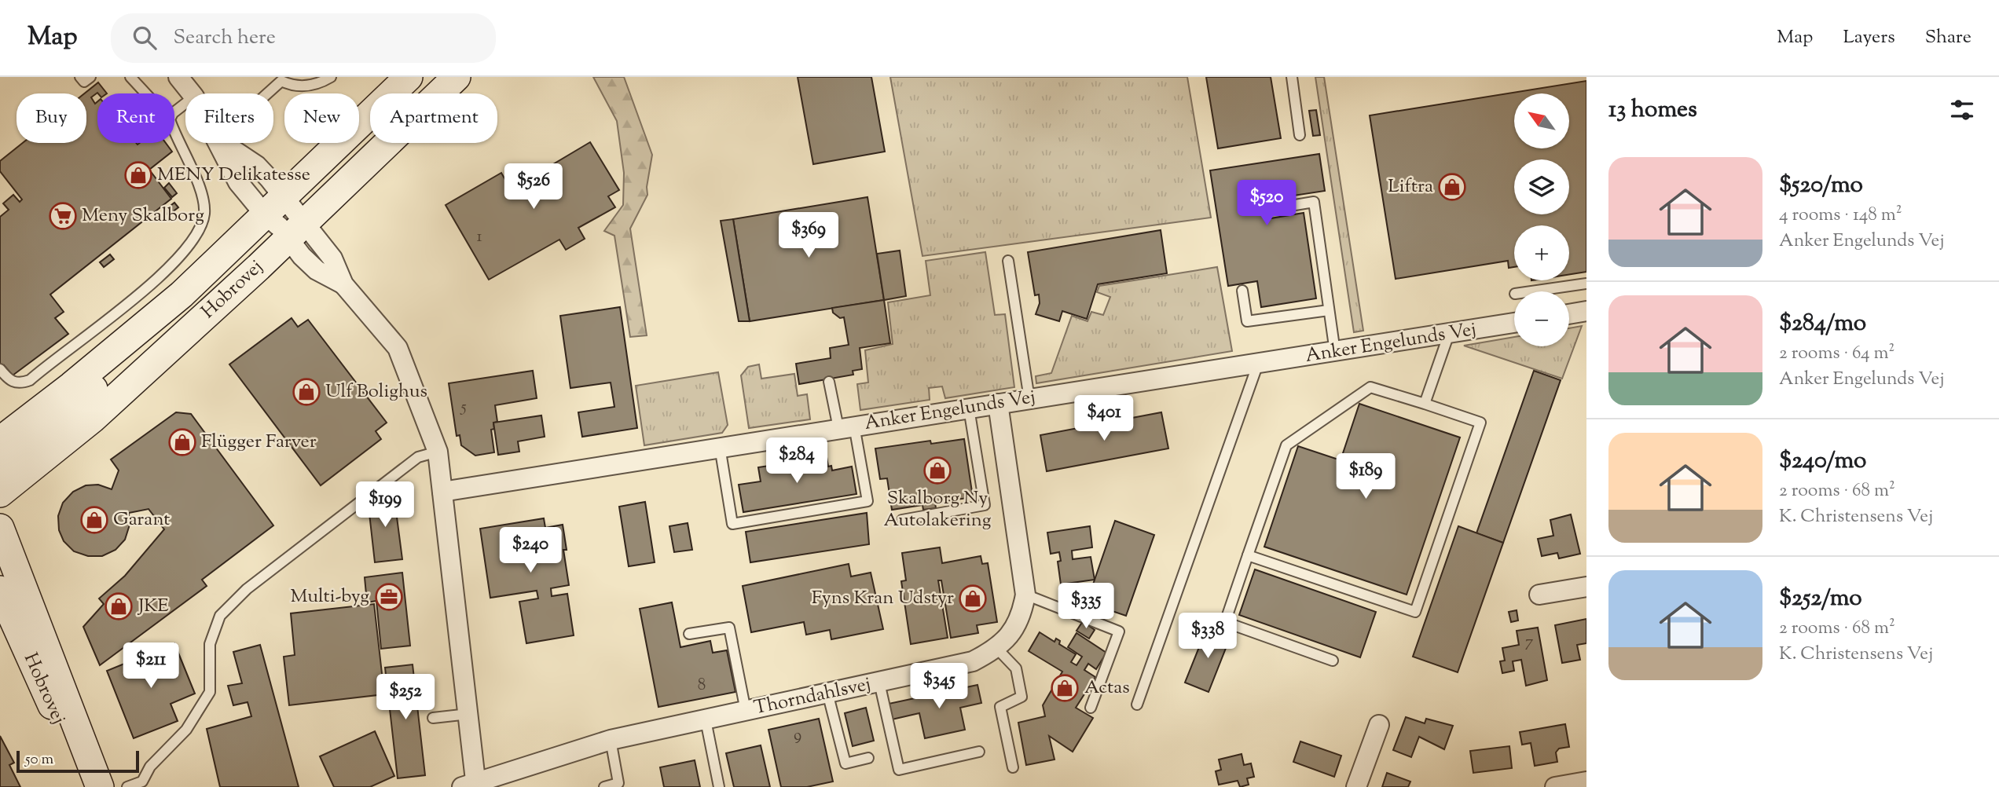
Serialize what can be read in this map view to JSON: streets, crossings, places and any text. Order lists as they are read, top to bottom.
{
  "streets": {
    "main road": ["Hobrovej"],
    "street": ["Anker Engelunds Vej", "Thorndahlsvej"]
  },
  "crossings": [
    ["Anker Engelunds Vej", "Thorndahlsvej"]
  ],
  "places": {
    "shop": [
      "MENY Delikatesse",
      "Liftra",
      "Ulf Bolighus",
      "Flügger Farver",
      "Skalborg Ny Autolakering",
      "Garant",
      "Fyns Kran Udstyr",
      "JKE",
      "Actas"
    ],
    "supermarket": ["Meny Skalborg"],
    "office": ["Multi-byg"]
  },
  "house_numbers": [
    "1",
    "5",
    "7",
    "8",
    "9"
  ],
  "scale_bar": "50 m",
  "north": "top left",
  "page": {
    "header": "Map",
    "search": "Search here",
    "nav": ["Map", "Layers", "Share"],
    "heading": "13 homes",
    "map_buttons": ["+", "−"],
    "chip": [
      "Buy",
      "Rent",
      "Filters",
      "New",
      "Apartment"
    ],
    "list": [
      {
        "name": "$520/mo",
        "note": "4 rooms · 148 m² · Anker Engelunds Vej"
      },
      {
        "name": "$284/mo",
        "note": "2 rooms · 64 m² · Anker Engelunds Vej"
      },
      {
        "name": "$240/mo",
        "note": "2 rooms · 68 m² · K. Christensens Vej"
      },
      {
        "name": "$252/mo",
        "note": "2 rooms · 68 m² · K. Christensens Vej"
      }
    ],
    "price": [
      "$526",
      "$520",
      "$369",
      "$401",
      "$284",
      "$189",
      "$199",
      "$240",
      "$335",
      "$338",
      "$211",
      "$345",
      "$252"
    ],
    "scale": "50 m"
  }
}
